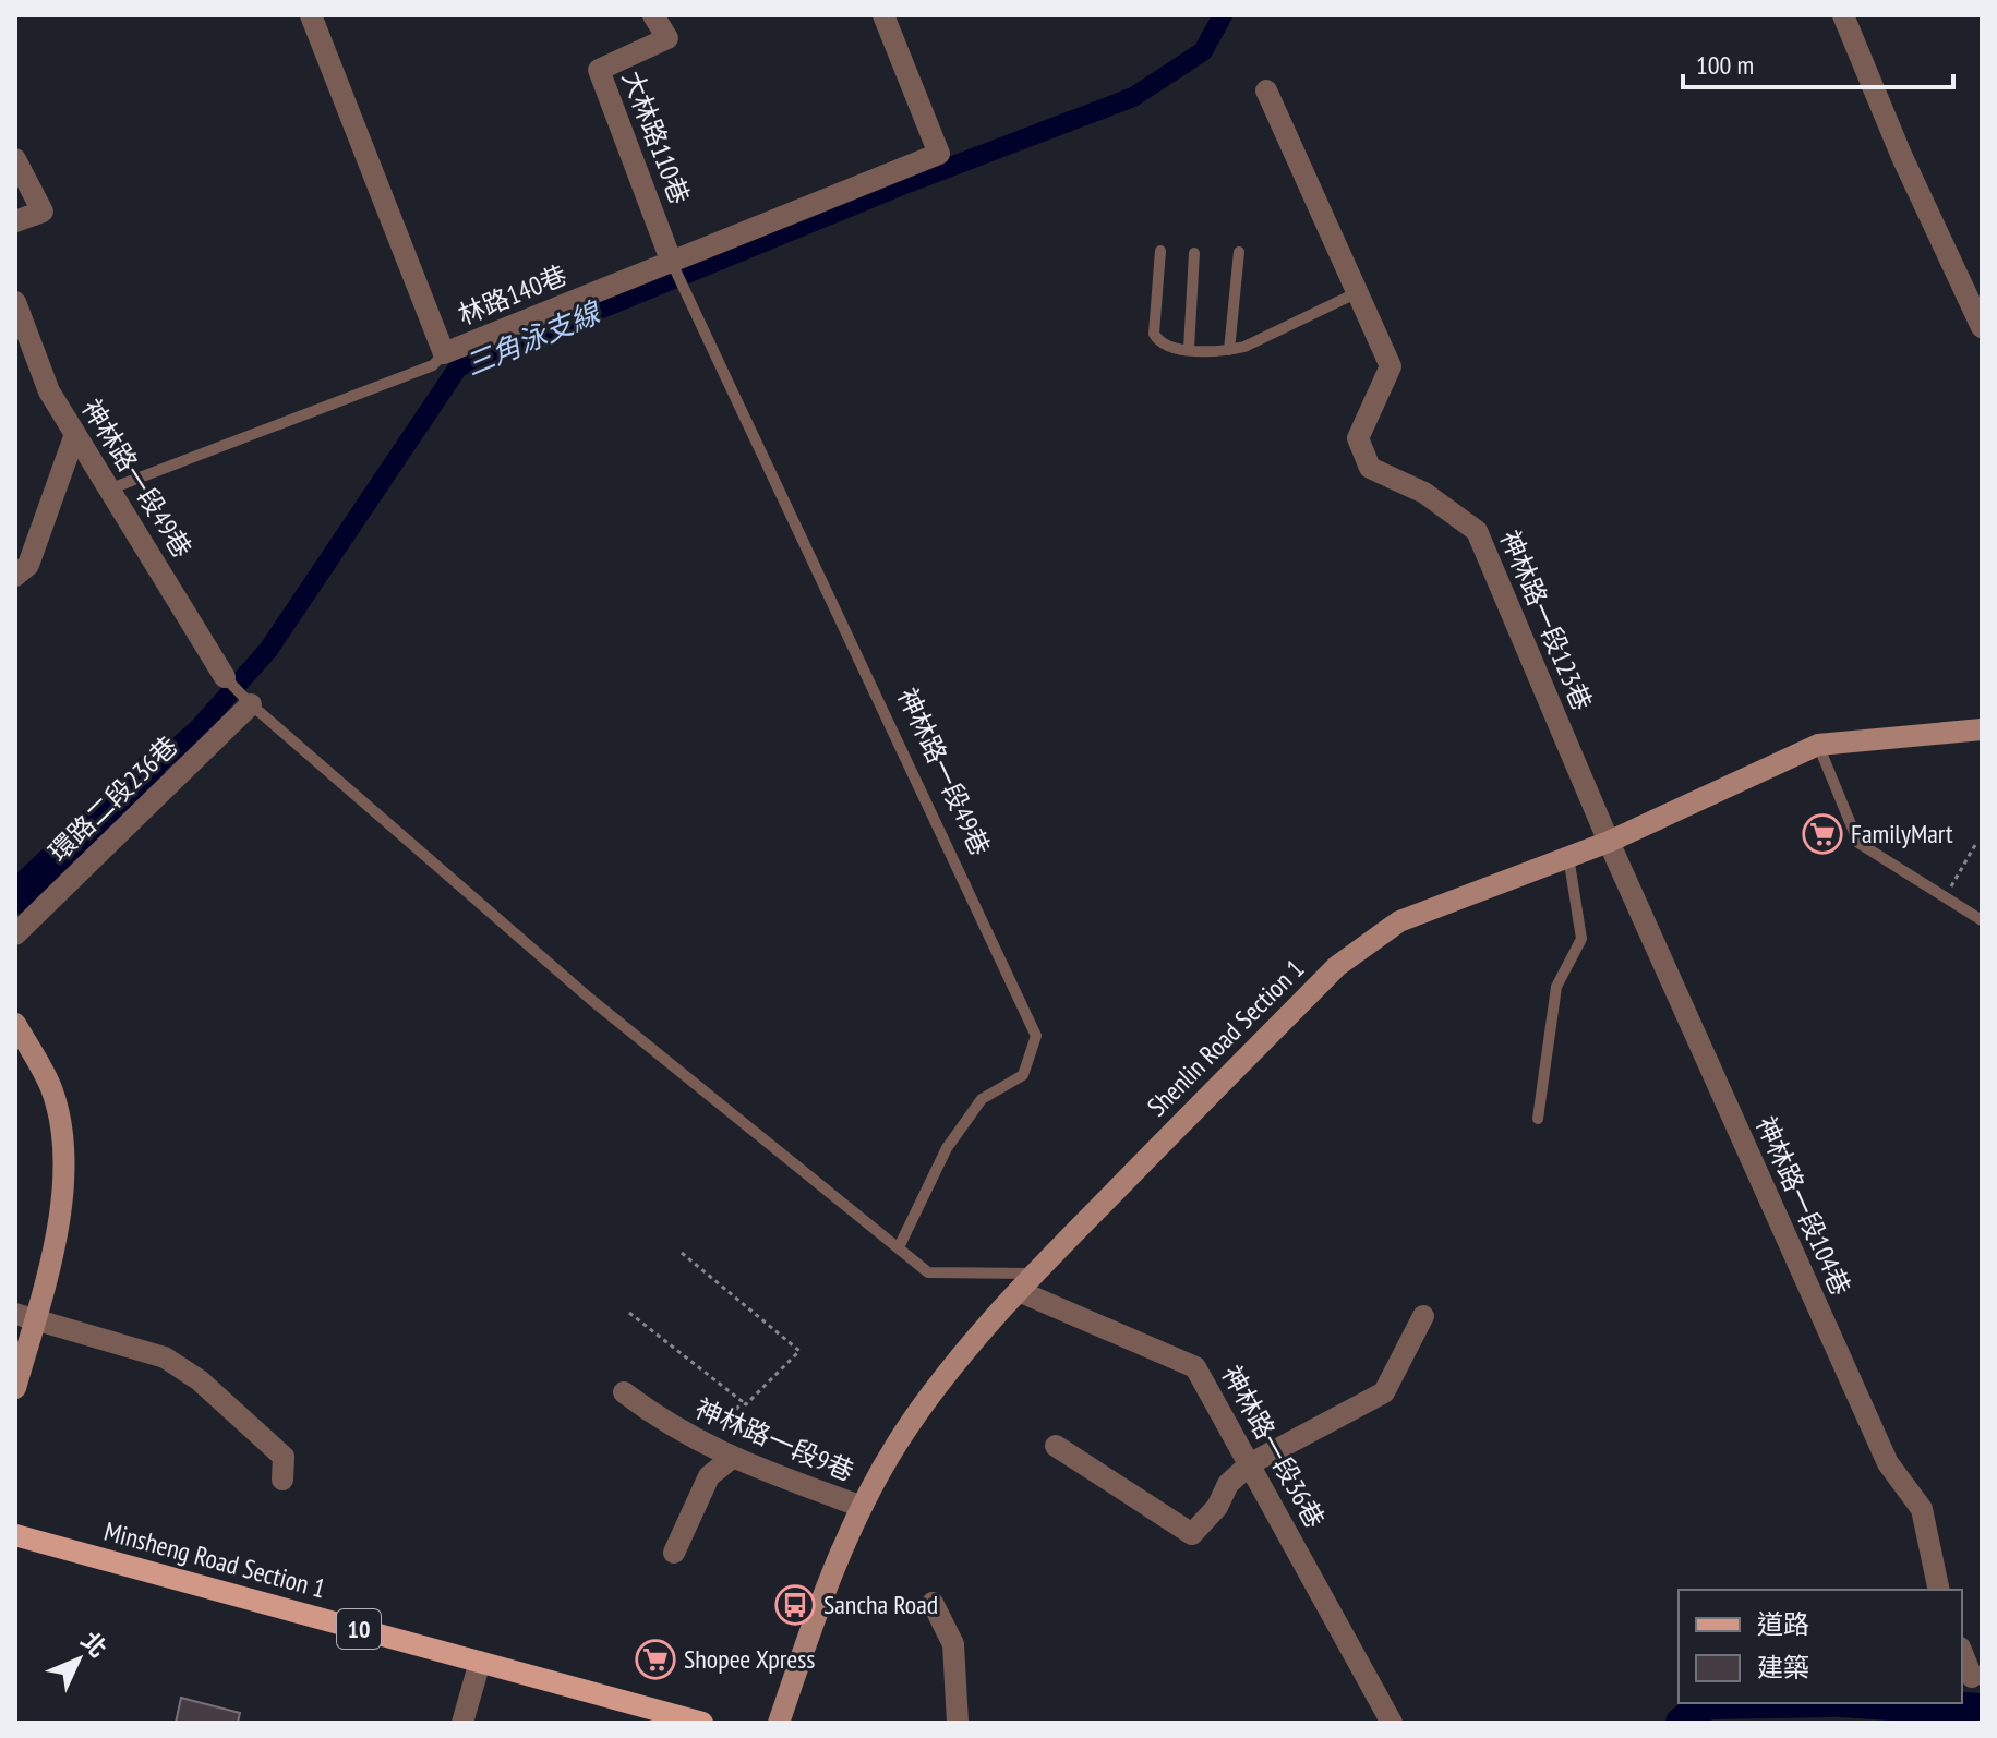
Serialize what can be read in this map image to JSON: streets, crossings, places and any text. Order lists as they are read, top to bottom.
{
  "streets": {
    "main road": ["Minsheng Road Section 1", "10"],
    "street": [
      "大林路110巷",
      "林路140巷",
      "神林路一段49巷",
      "神林路一段123巷",
      "環路二段236巷",
      "Shenlin Road Section 1",
      "神林路一段104巷",
      "神林路一段9巷",
      "神林路一段36巷"
    ]
  },
  "crossings": [
    ["大林路110巷", "林路140巷"],
    ["大林路110巷", "神林路一段49巷"],
    ["林路140巷", "神林路一段49巷"],
    ["神林路一段123巷", "Shenlin Road Section 1"],
    ["神林路一段123巷", "神林路一段104巷"],
    ["Shenlin Road Section 1", "神林路一段104巷"],
    ["Shenlin Road Section 1", "神林路一段9巷"],
    ["Shenlin Road Section 1", "神林路一段36巷"]
  ],
  "water": ["三角泳支線"],
  "places": {
    "supermarket": ["FamilyMart", "Shopee Xpress"],
    "bus stop": ["Sancha Road"]
  },
  "legend": ["道路", "建築"],
  "scale_bar": "100 m",
  "north": "top right"
}
